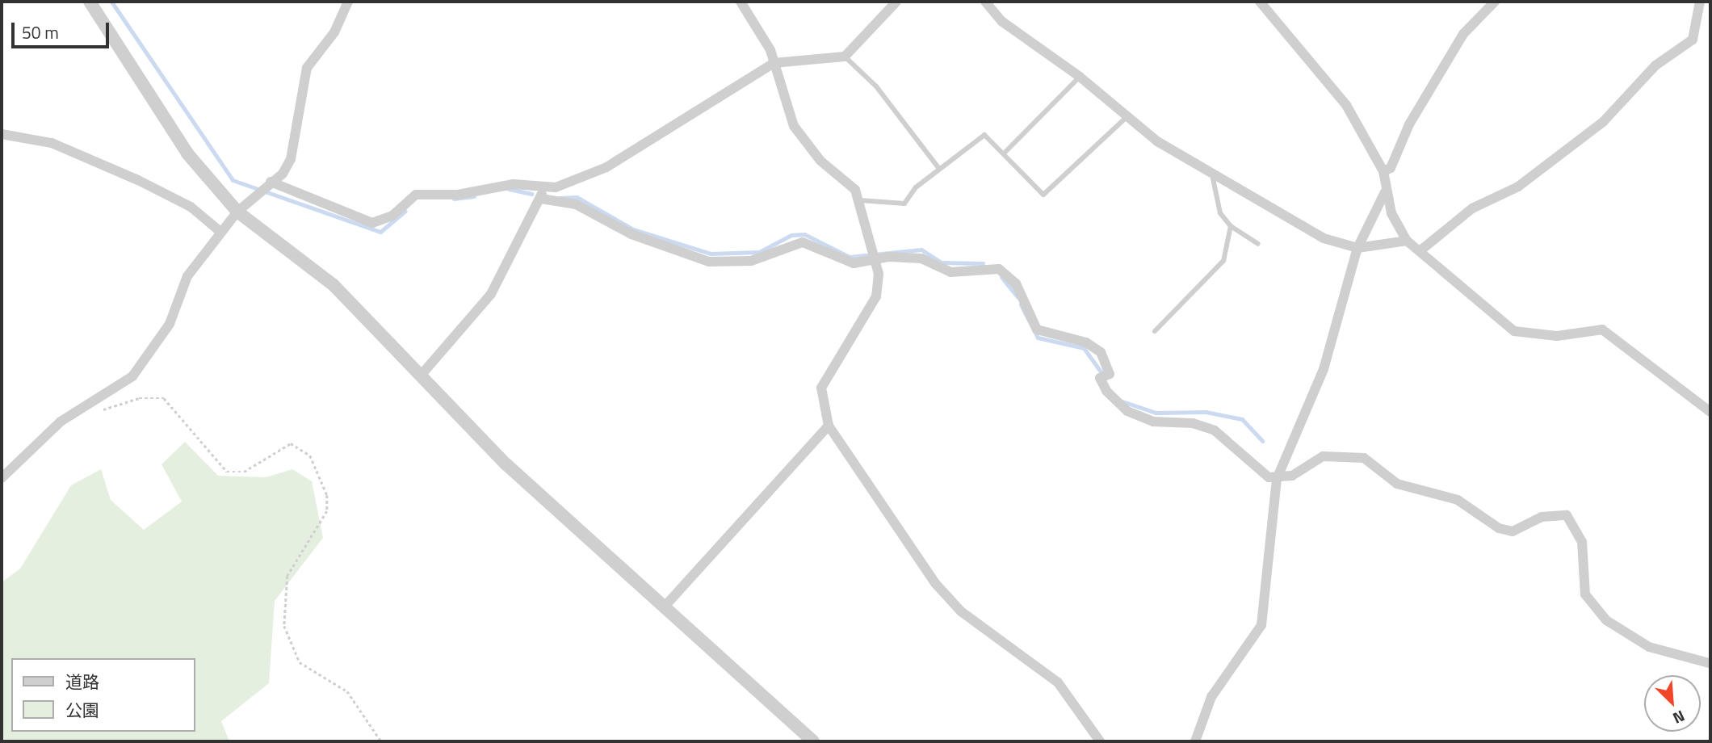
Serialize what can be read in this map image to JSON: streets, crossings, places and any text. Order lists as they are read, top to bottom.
{
  "legend": ["道路", "公園"],
  "scale_bar": "50 m",
  "north": "bottom right"
}
